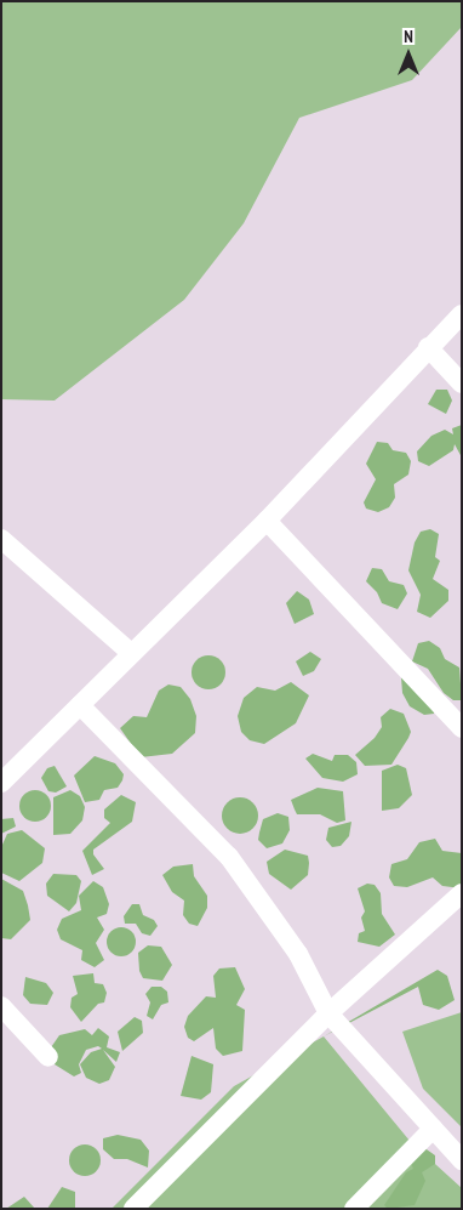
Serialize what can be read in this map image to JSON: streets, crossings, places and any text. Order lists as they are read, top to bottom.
{
  "north": "top"
}
